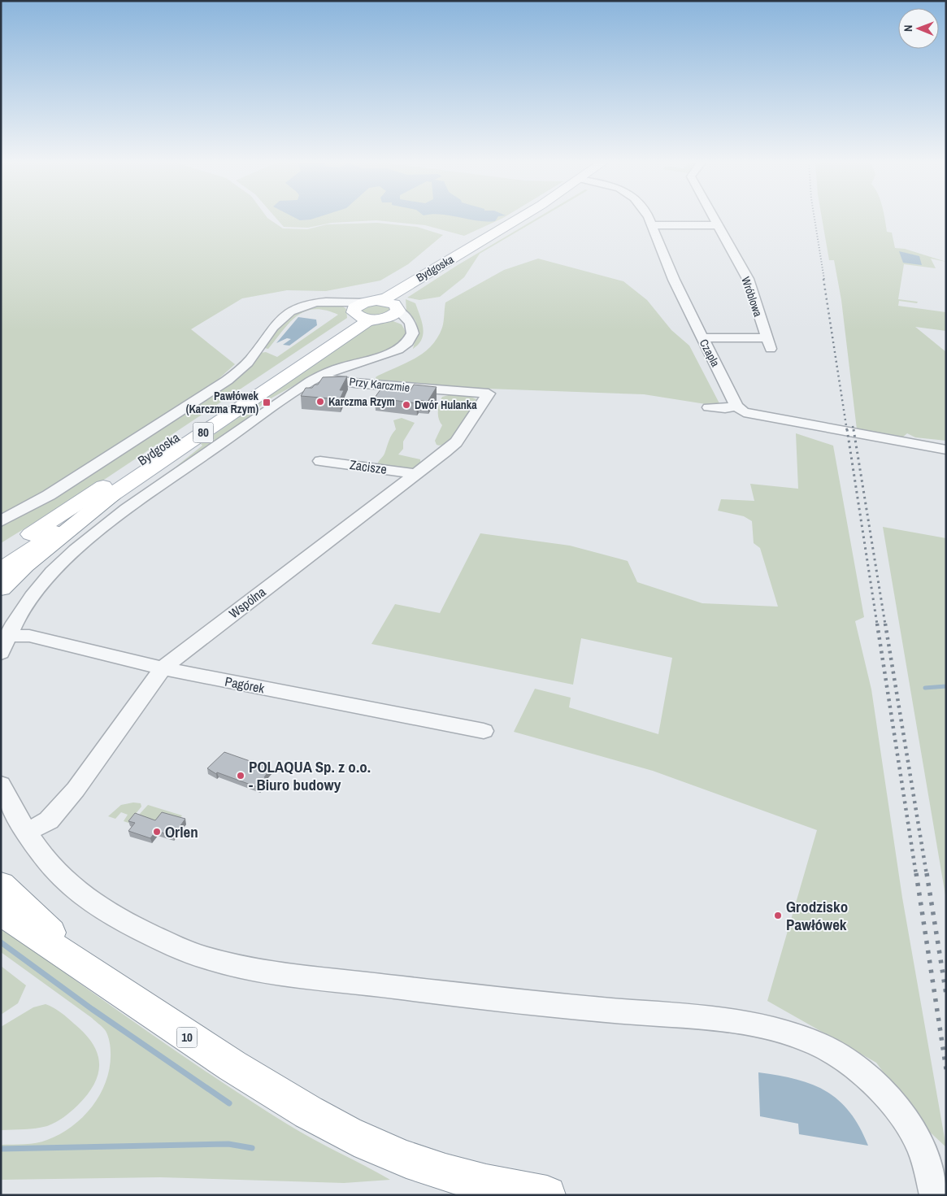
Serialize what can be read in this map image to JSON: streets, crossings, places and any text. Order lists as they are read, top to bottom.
{
  "streets": {
    "main road": ["Bydgoska", "80", "10"],
    "street": [
      "Wróblowa",
      "Czapla",
      "Przy Karczmie",
      "Zacisze",
      "Wspólna",
      "Pagórek"
    ]
  },
  "crossings": [
    ["Bydgoska", "80"],
    ["Wróblowa", "Czapla"],
    ["Przy Karczmie", "Wspólna"],
    ["Zacisze", "Wspólna"],
    ["Wspólna", "Pagórek"]
  ],
  "places": {
    "other": [
      "Karczma Rzym",
      "Dwór Hulanka",
      "POLAQUA Sp. z o.o. - Biuro budowy",
      "Orlen",
      "Grodzisko Pawłówek"
    ],
    "transit": ["Pawłówek (Karczma Rzym)"]
  },
  "north": "left"
}
